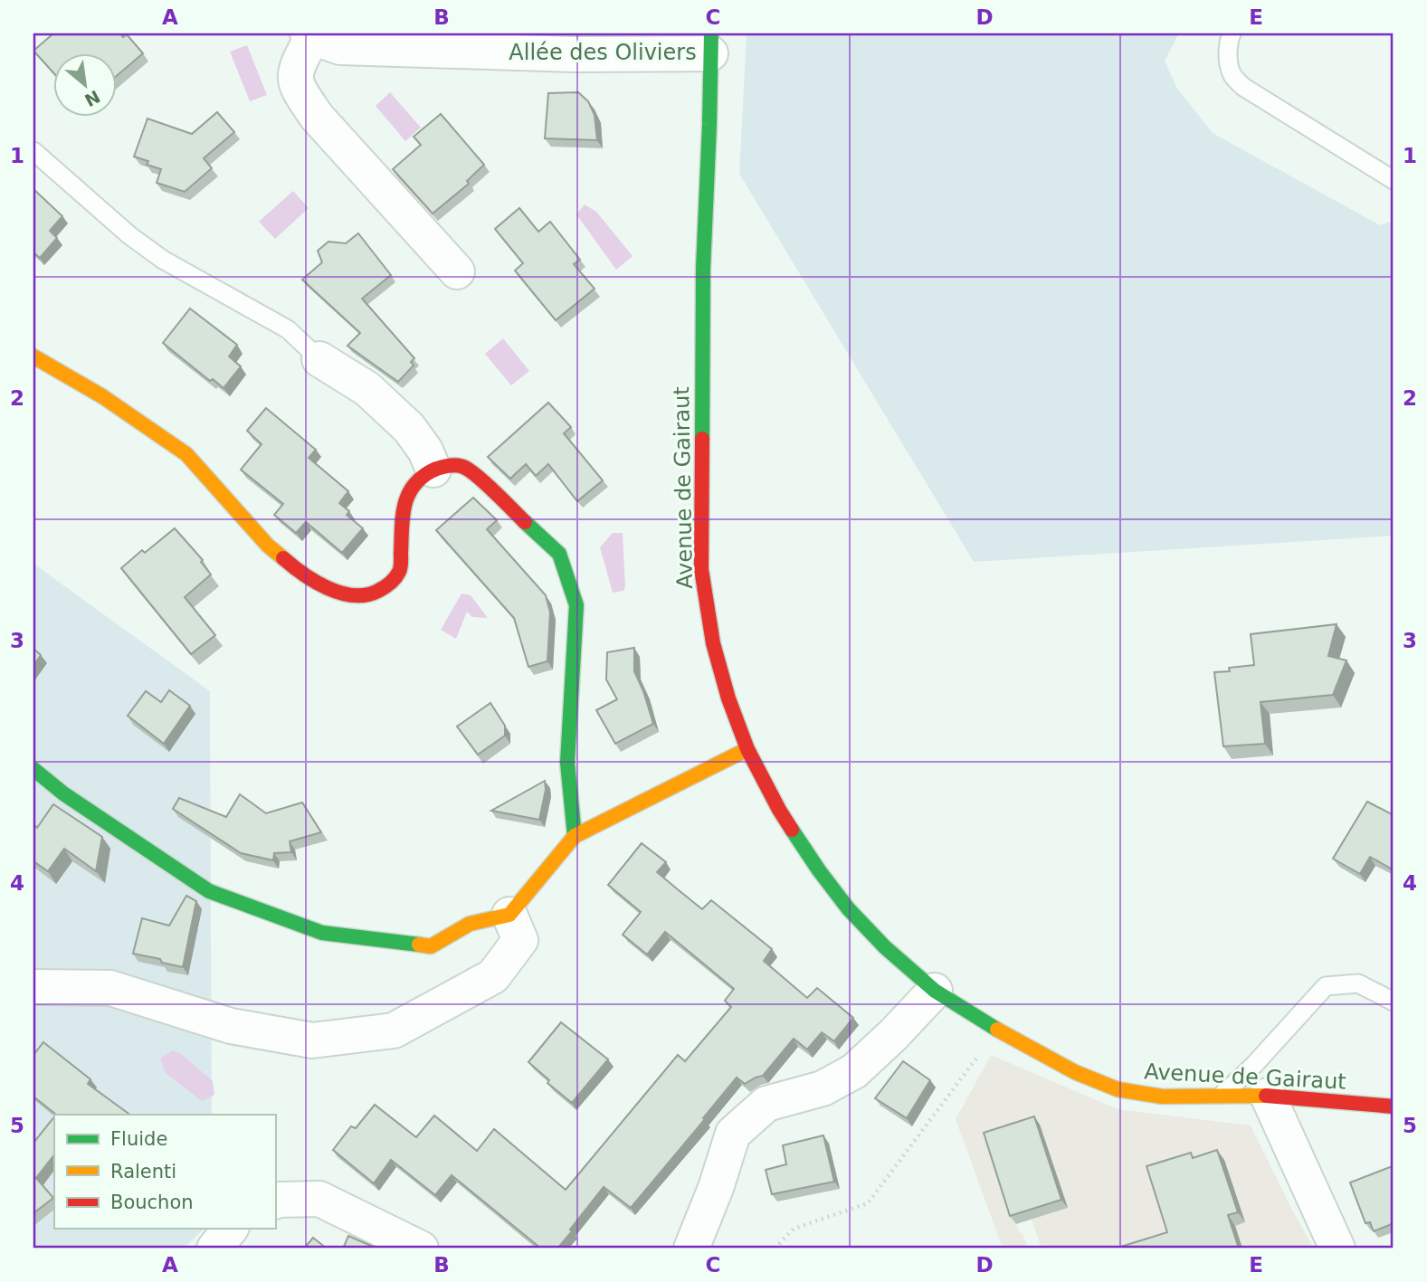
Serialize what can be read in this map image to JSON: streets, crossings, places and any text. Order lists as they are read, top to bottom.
{
  "streets": {
    "street": ["Allée des Oliviers", "Avenue de Gairaut"]
  },
  "crossings": [
    ["Allée des Oliviers", "Avenue de Gairaut"]
  ],
  "legend": ["Fluide", "Ralenti", "Bouchon"],
  "north": "bottom right",
  "grid": {
    "columns": [
      "A",
      "B",
      "C",
      "D",
      "E"
    ],
    "rows": [
      "1",
      "2",
      "3",
      "4",
      "5"
    ]
  }
}
